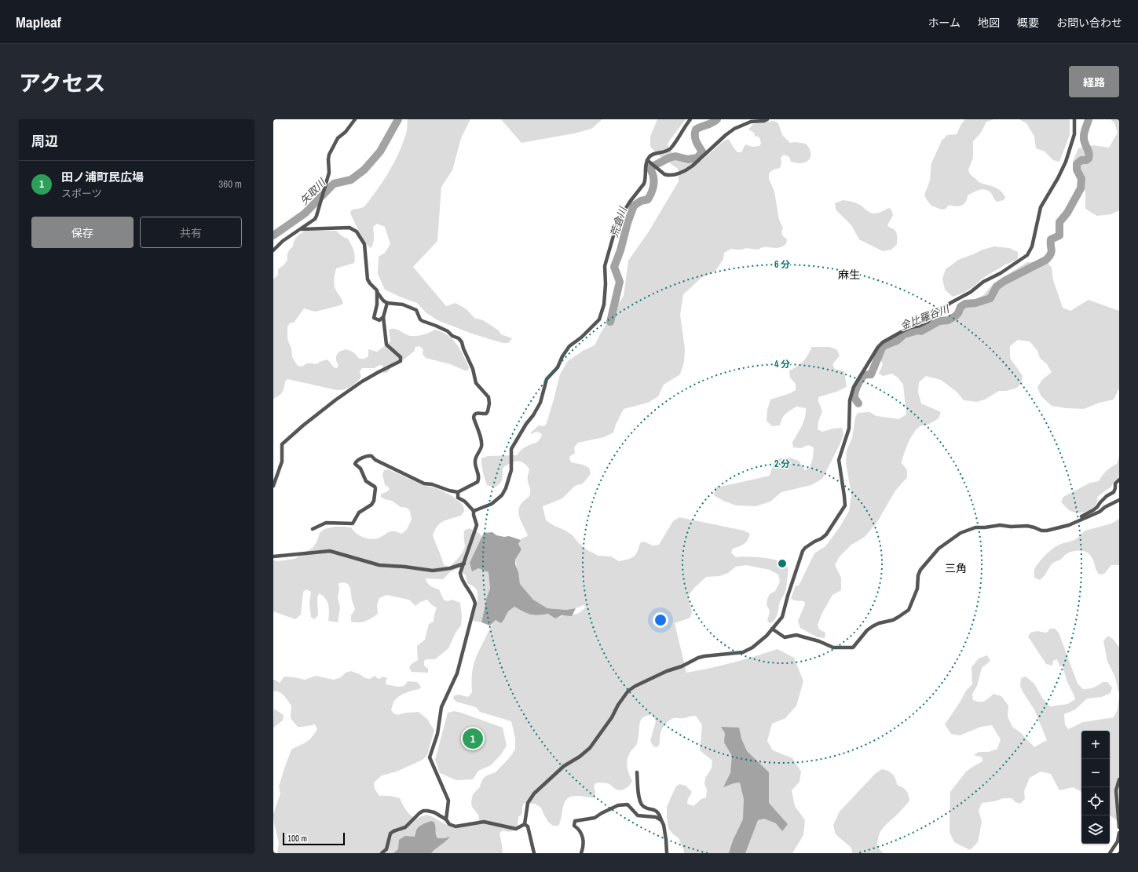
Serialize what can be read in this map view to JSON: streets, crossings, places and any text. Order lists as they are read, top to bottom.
{
  "districts": ["麻生", "三角"],
  "water": ["矢取川", "荒倉川", "金比羅谷川"],
  "scale_bar": "100 m",
  "page": {
    "header": "Mapleaf",
    "nav": [
      "ホーム",
      "地図",
      "概要",
      "お問い合わせ"
    ],
    "title": "アクセス",
    "buttons": [
      "経路",
      ["保存", "共有"]
    ],
    "heading": "周辺",
    "list": [
      {
        "mark": "1",
        "name": "田ノ浦町民広場",
        "note": "スポーツ",
        "value": "360 m"
      }
    ],
    "pins": "1",
    "map_buttons": ["+", "−"],
    "scale": "100 m"
  },
  "rings": ["6 分", "4 分", "2 分"]
}
